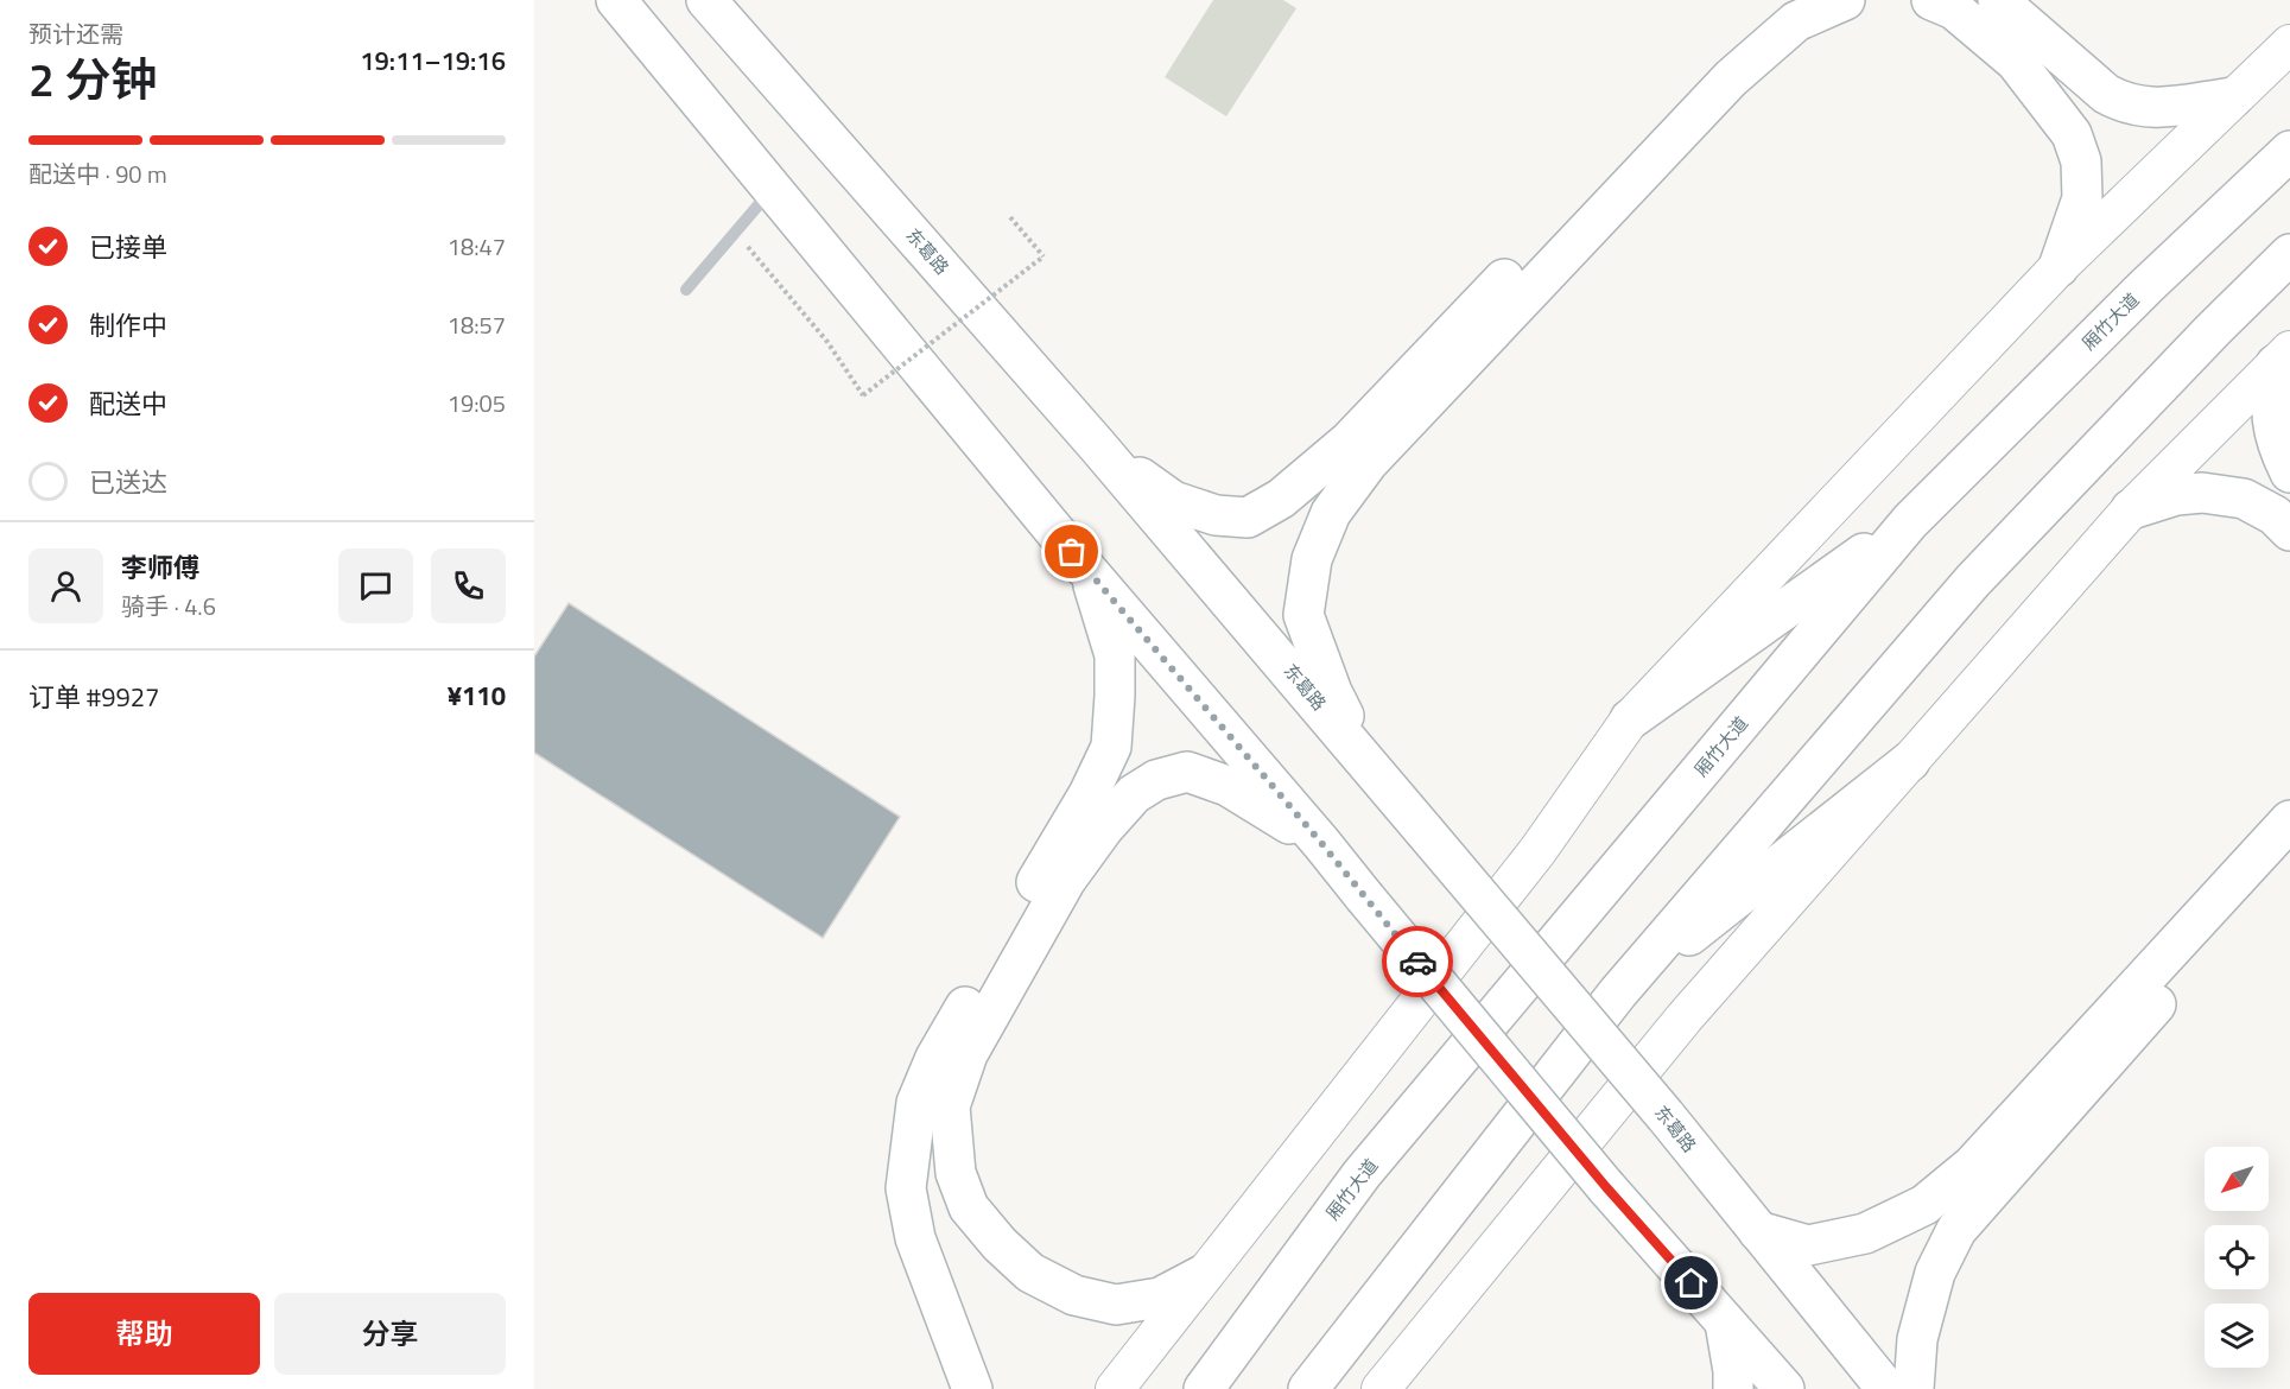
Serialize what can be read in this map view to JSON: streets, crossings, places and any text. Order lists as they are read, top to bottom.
{
  "streets": {
    "main road": ["东葛路", "厢竹大道"]
  },
  "north": "bottom left",
  "page": {
    "heading": ["2 分钟", "预计还需", "19:11–19:16"],
    "panel": [
      "李师傅",
      "骑手 · 4.6",
      "订单 #9927",
      "¥110"
    ],
    "bar": "配送中 · 90 m",
    "list": [
      ["已接单", "18:47"],
      ["制作中", "18:57"],
      ["配送中", "19:05"],
      "已送达"
    ],
    "buttons": ["帮助", "分享"]
  }
}
